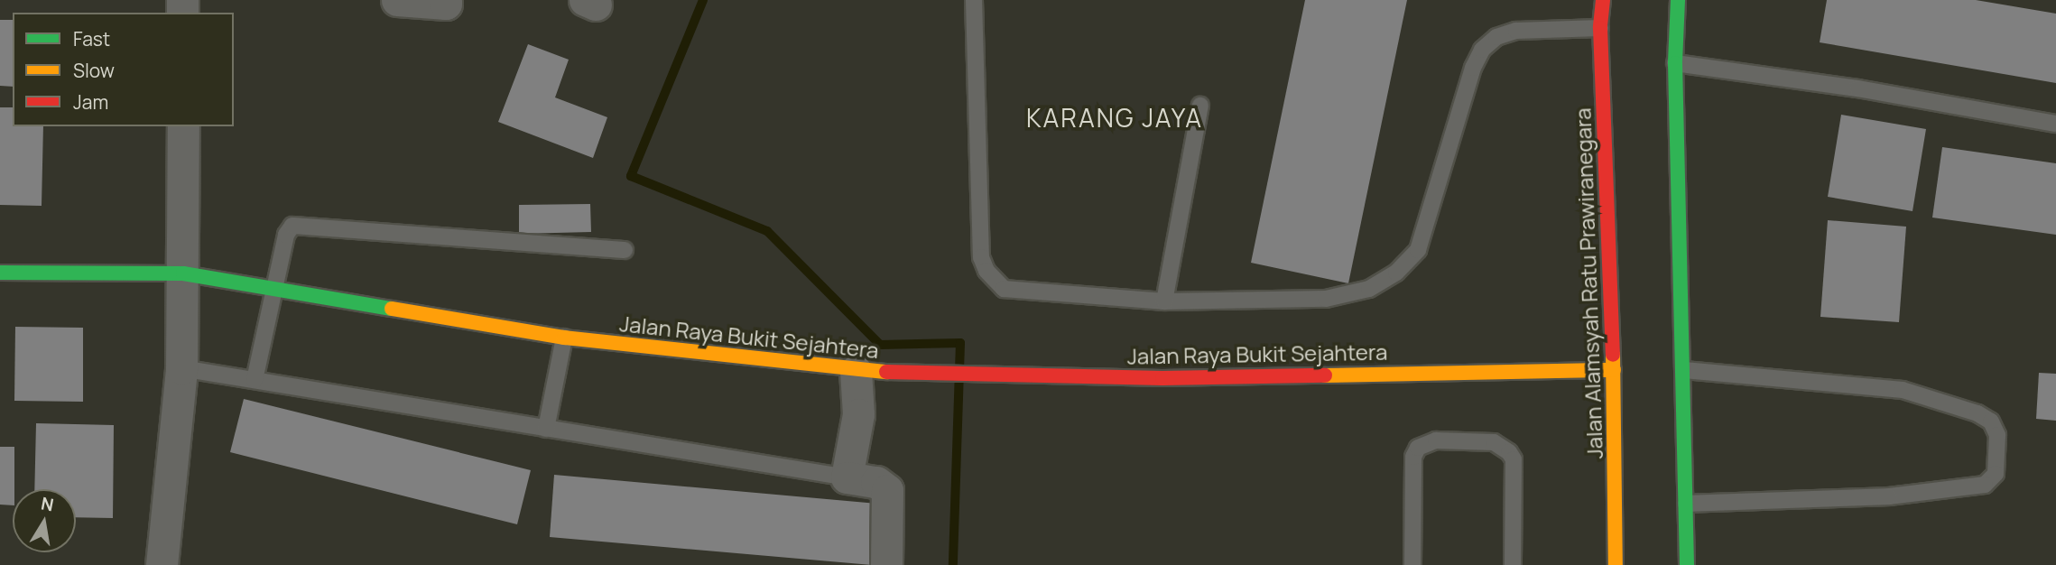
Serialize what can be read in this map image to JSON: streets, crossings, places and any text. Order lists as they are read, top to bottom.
{
  "streets": {
    "main road": ["Jalan Alamsyah Ratu Prawiranegara", "Jalan Raya Bukit Sejahtera"]
  },
  "crossings": [
    ["Jalan Alamsyah Ratu Prawiranegara", "Jalan Raya Bukit Sejahtera"]
  ],
  "districts": ["KARANG JAYA"],
  "legend": ["Fast", "Slow", "Jam"],
  "north": "top"
}
